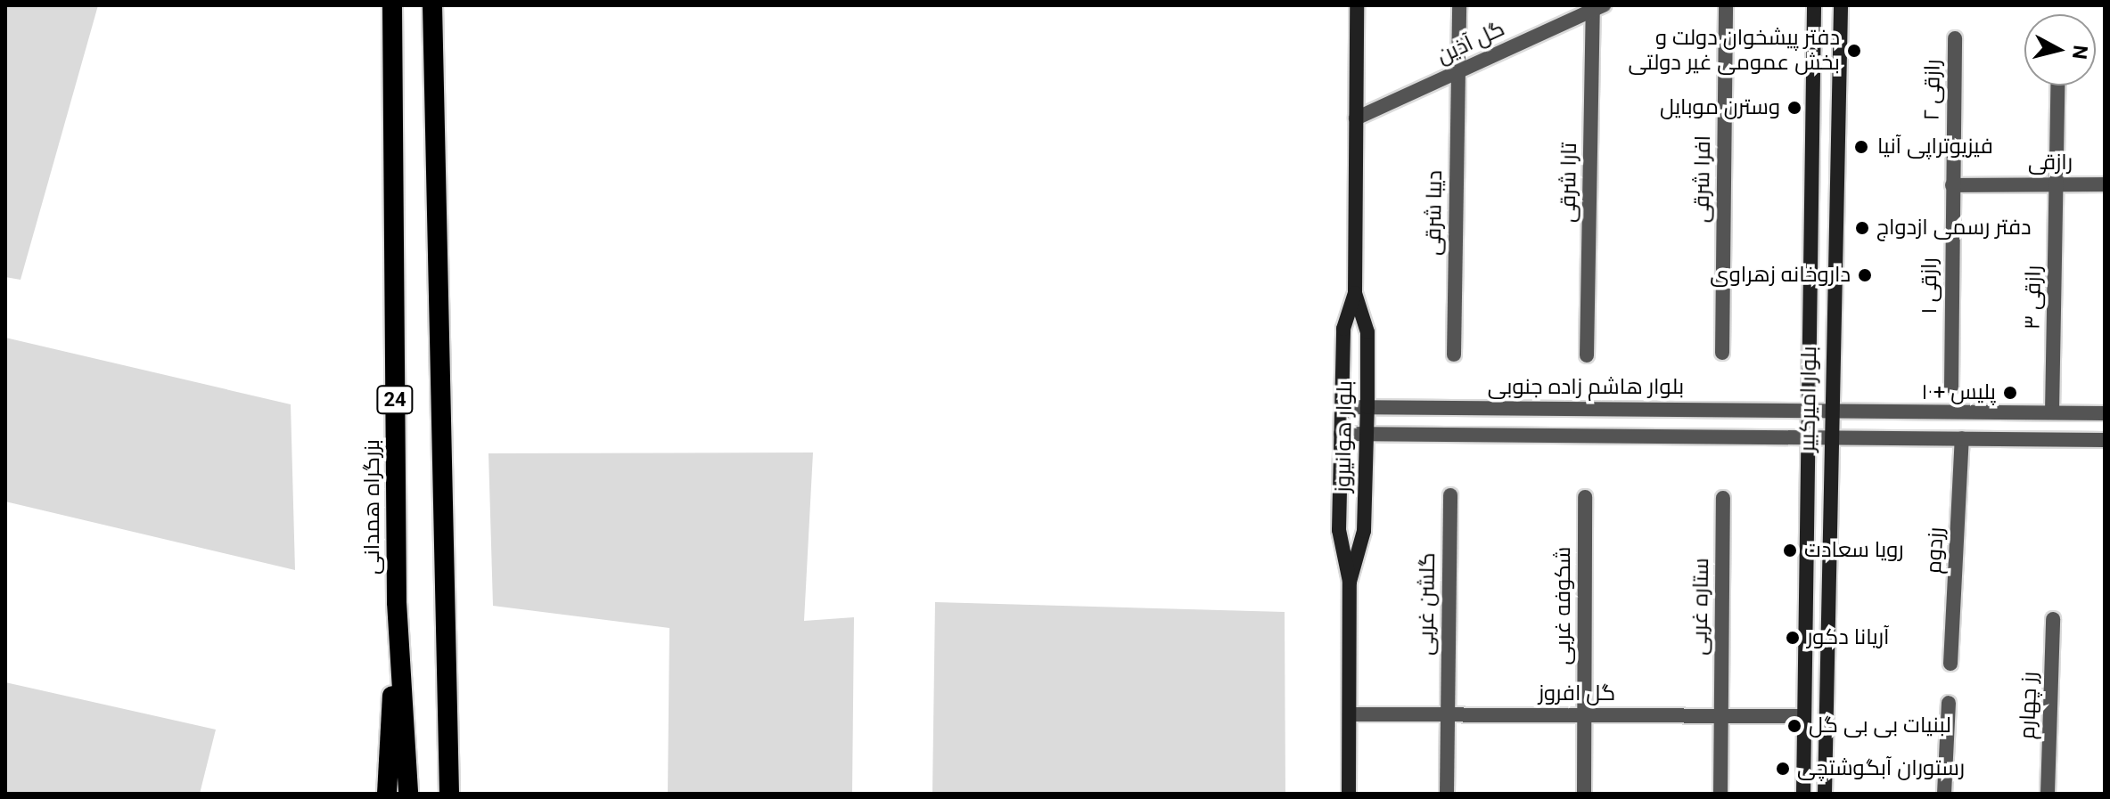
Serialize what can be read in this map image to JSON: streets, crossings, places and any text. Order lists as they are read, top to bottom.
{
  "streets": {
    "highway": ["24", "بزرگراه همدانی"],
    "main road": ["بلوار امیرکبیر", "بلوار هوانیروز"],
    "street": [
      "گل آذین",
      "رازقی ۲",
      "رازقی",
      "افرا شرقی",
      "تارا شرقی",
      "دیبا شرقی",
      "رازقی ۱",
      "رازقی ۳",
      "بلوار هاشم زاده جنوبی",
      "رزدوم",
      "گلشن غربی",
      "شکوفه غربی",
      "ستاره غربی",
      "گل افروز",
      "رز چهارم"
    ]
  },
  "crossings": [
    ["گل آذین", "تارا شرقی"],
    ["گل آذین", "دیبا شرقی"],
    ["گل آذین", "بلوار هوانیروز"],
    ["رازقی ۲", "رازقی"],
    ["رازقی ۲", "رازقی ۱"],
    ["رازقی", "رازقی ۱"],
    ["رازقی", "رازقی ۳"],
    ["رازقی ۳", "بلوار هاشم زاده جنوبی"],
    ["بلوار هاشم زاده جنوبی", "بلوار امیرکبیر"],
    ["بلوار هاشم زاده جنوبی", "بلوار هوانیروز"],
    ["بلوار امیرکبیر", "گل افروز"],
    ["بلوار هوانیروز", "گل افروز"],
    ["گلشن غربی", "گل افروز"],
    ["شکوفه غربی", "گل افروز"],
    ["ستاره غربی", "گل افروز"]
  ],
  "places": [
    "دفتر پیشخوان دولت و بخش عمومی غیر دولتی",
    "وسترن موبایل",
    "فیزیوتراپی آنیا",
    "دفتر رسمی ازدواج",
    "داروخانه زهراوی",
    "پلیس +۱۰",
    "رویا سعادت",
    "آریانا دکور",
    "لبنیات بی بی گل",
    "رستوران آبگوشتچی"
  ],
  "north": "right"
}
